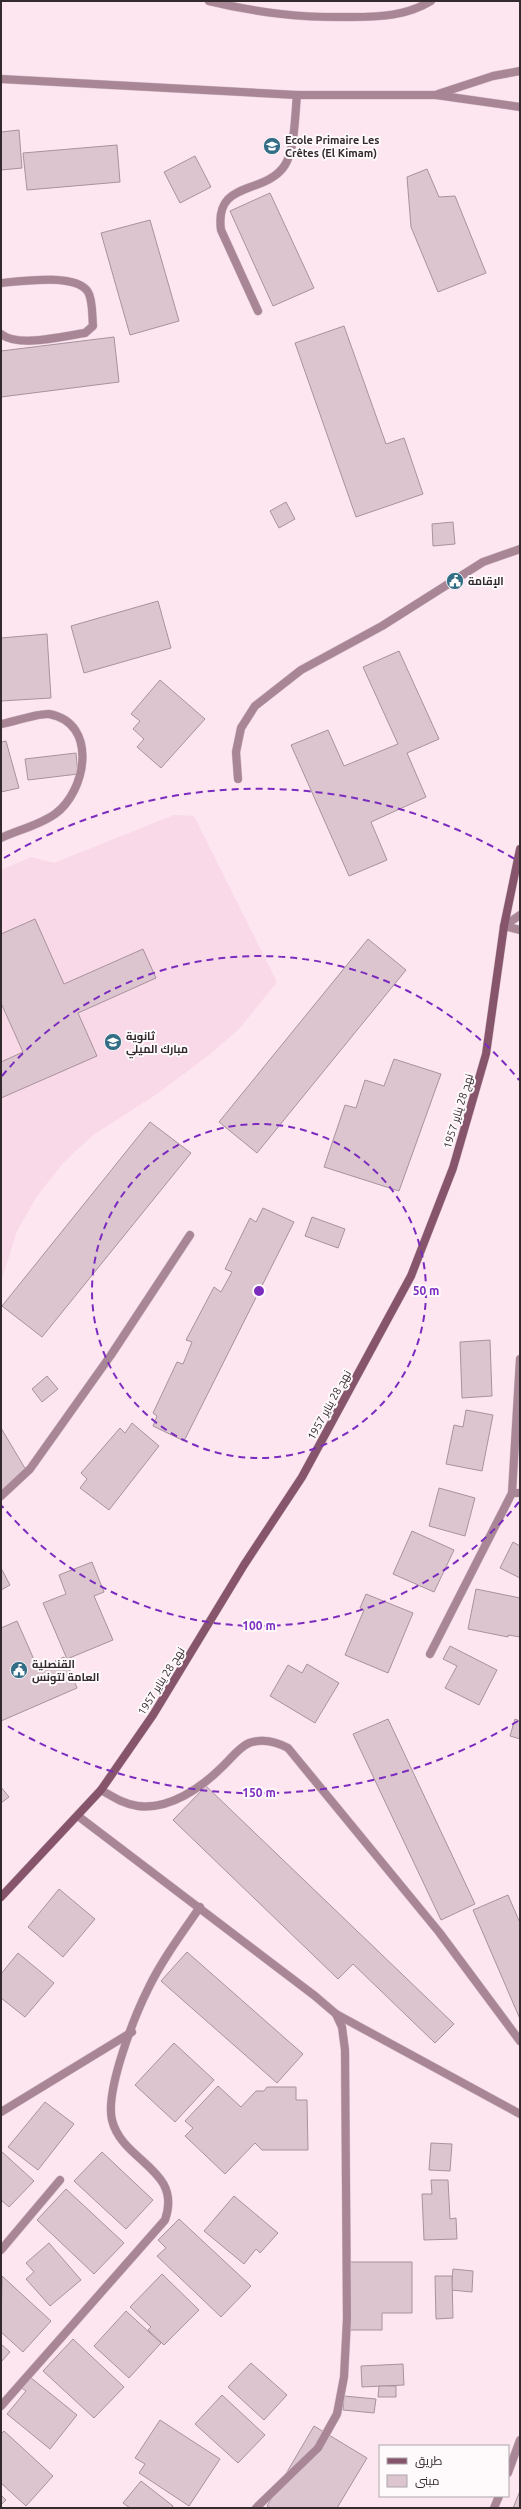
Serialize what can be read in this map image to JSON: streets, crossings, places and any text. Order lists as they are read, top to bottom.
{
  "streets": {
    "street": ["نهج 28 يناير 1957"]
  },
  "places": {
    "school or university": ["Ecole Primaire Les Crêtes (El Kimam)", "ثانوية مبارك الميلي"],
    "public building": ["الإقامة", "القنصلية العامة لتونس"]
  },
  "legend": ["طريق", "مبنى"],
  "rings": ["50 m", "100 m", "150 m"]
}
